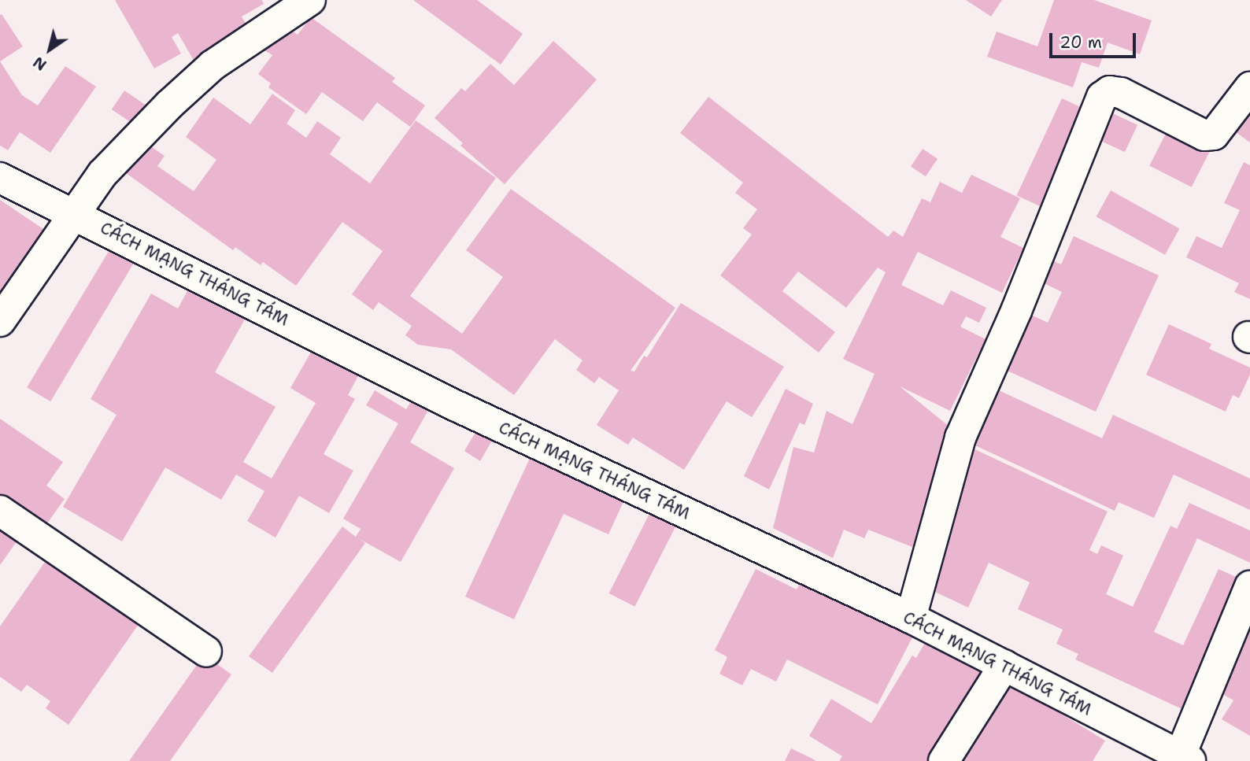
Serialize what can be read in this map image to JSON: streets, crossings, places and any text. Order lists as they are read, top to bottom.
{
  "streets": {
    "street": ["CÁCH MẠNG THÁNG TÁM"]
  },
  "scale_bar": "20 m",
  "north": "bottom left"
}
